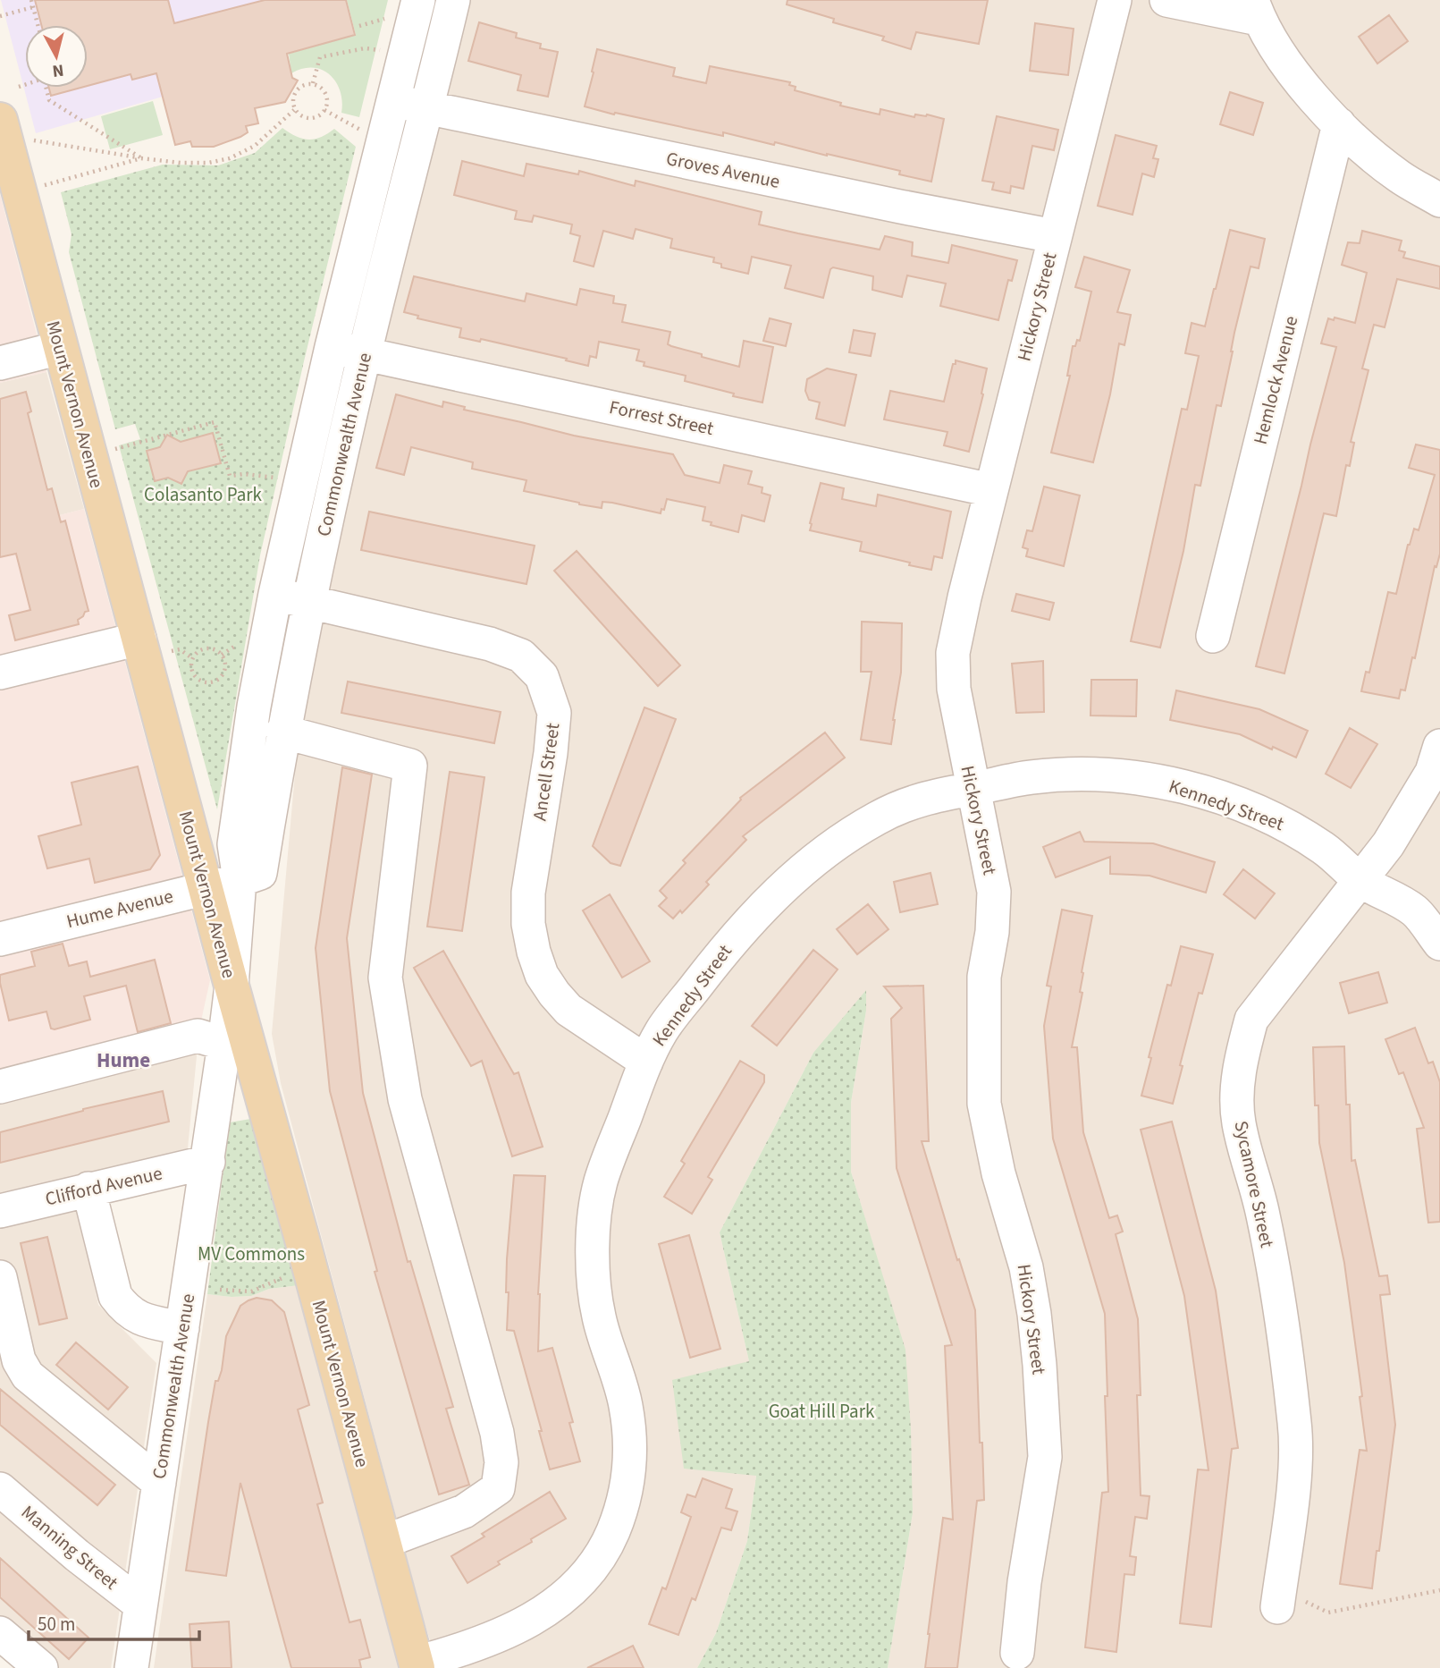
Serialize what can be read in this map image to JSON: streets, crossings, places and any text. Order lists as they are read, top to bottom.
{
  "streets": {
    "main road": ["Mount Vernon Avenue"],
    "street": [
      "Groves Avenue",
      "Hickory Street",
      "Hemlock Avenue",
      "Forrest Street",
      "Commonwealth Avenue",
      "Ancell Street",
      "Kennedy Street",
      "Hume Avenue",
      "Sycamore Street",
      "Clifford Avenue",
      "Manning Street"
    ]
  },
  "crossings": [
    ["Groves Avenue", "Hickory Street"],
    ["Groves Avenue", "Commonwealth Avenue"],
    ["Hickory Street", "Forrest Street"],
    ["Hickory Street", "Kennedy Street"],
    ["Mount Vernon Avenue", "Commonwealth Avenue"],
    ["Mount Vernon Avenue", "Kennedy Street"],
    ["Mount Vernon Avenue", "Hume Avenue"],
    ["Forrest Street", "Commonwealth Avenue"],
    ["Commonwealth Avenue", "Ancell Street"],
    ["Commonwealth Avenue", "Hume Avenue"],
    ["Commonwealth Avenue", "Clifford Avenue"],
    ["Commonwealth Avenue", "Manning Street"],
    ["Ancell Street", "Kennedy Street"],
    ["Kennedy Street", "Sycamore Street"]
  ],
  "districts": ["Hume"],
  "parks": ["Colasanto Park", "MV Commons", "Goat Hill Park"],
  "scale_bar": "50 m",
  "north": "bottom"
}
